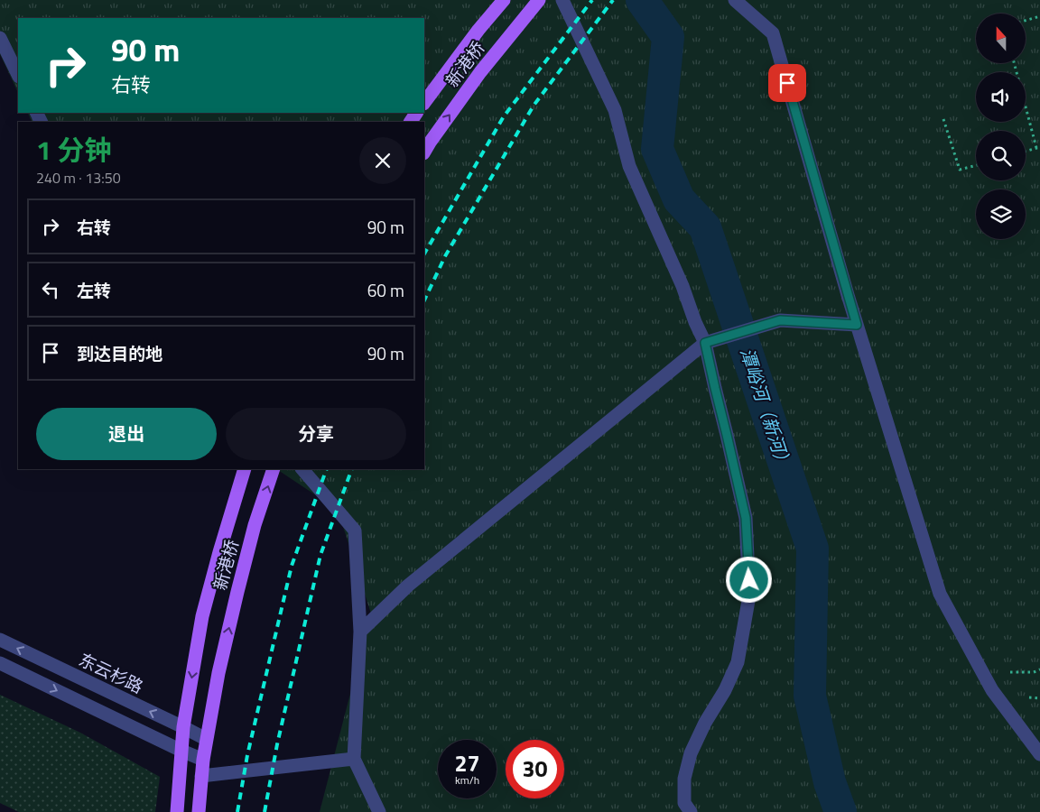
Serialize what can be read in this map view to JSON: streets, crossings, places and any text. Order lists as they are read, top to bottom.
{
  "streets": {
    "main road": ["新港桥"],
    "street": ["东云杉路"]
  },
  "crossings": [
    ["新港桥", "东云杉路"]
  ],
  "water": ["潭峪河（新河）"],
  "north": "top",
  "page": {
    "turn": ["90 m", "右转"],
    "heading": ["1 分钟", "240 m · 13:50"],
    "list": [
      {
        "name": "右转",
        "value": "90 m"
      },
      {
        "name": "左转",
        "value": "60 m"
      },
      {
        "name": "到达目的地",
        "value": "90 m"
      }
    ],
    "buttons": ["退出", "分享"],
    "speed": "27 km/h",
    "limit": "30"
  }
}
